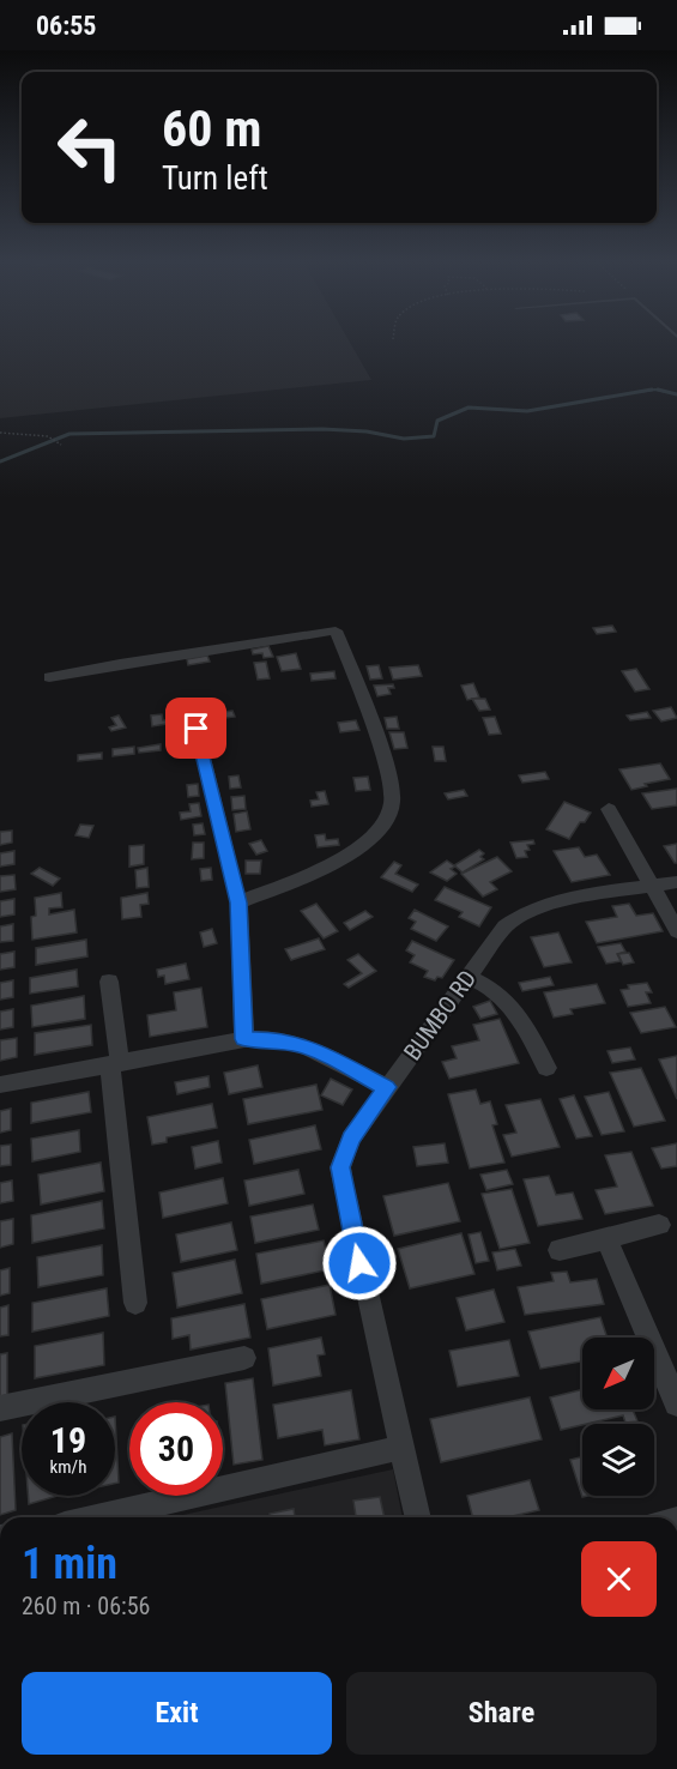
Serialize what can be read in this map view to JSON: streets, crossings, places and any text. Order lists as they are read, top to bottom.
{
  "streets": {
    "street": ["BUMBO RD"]
  },
  "north": "bottom left",
  "page": {
    "status": "06:55",
    "turn": ["60 m", "Turn left"],
    "speed": "19 km/h",
    "limit": "30",
    "heading": ["1 min", "260 m · 06:56"],
    "buttons": ["Exit", "Share"]
  }
}
